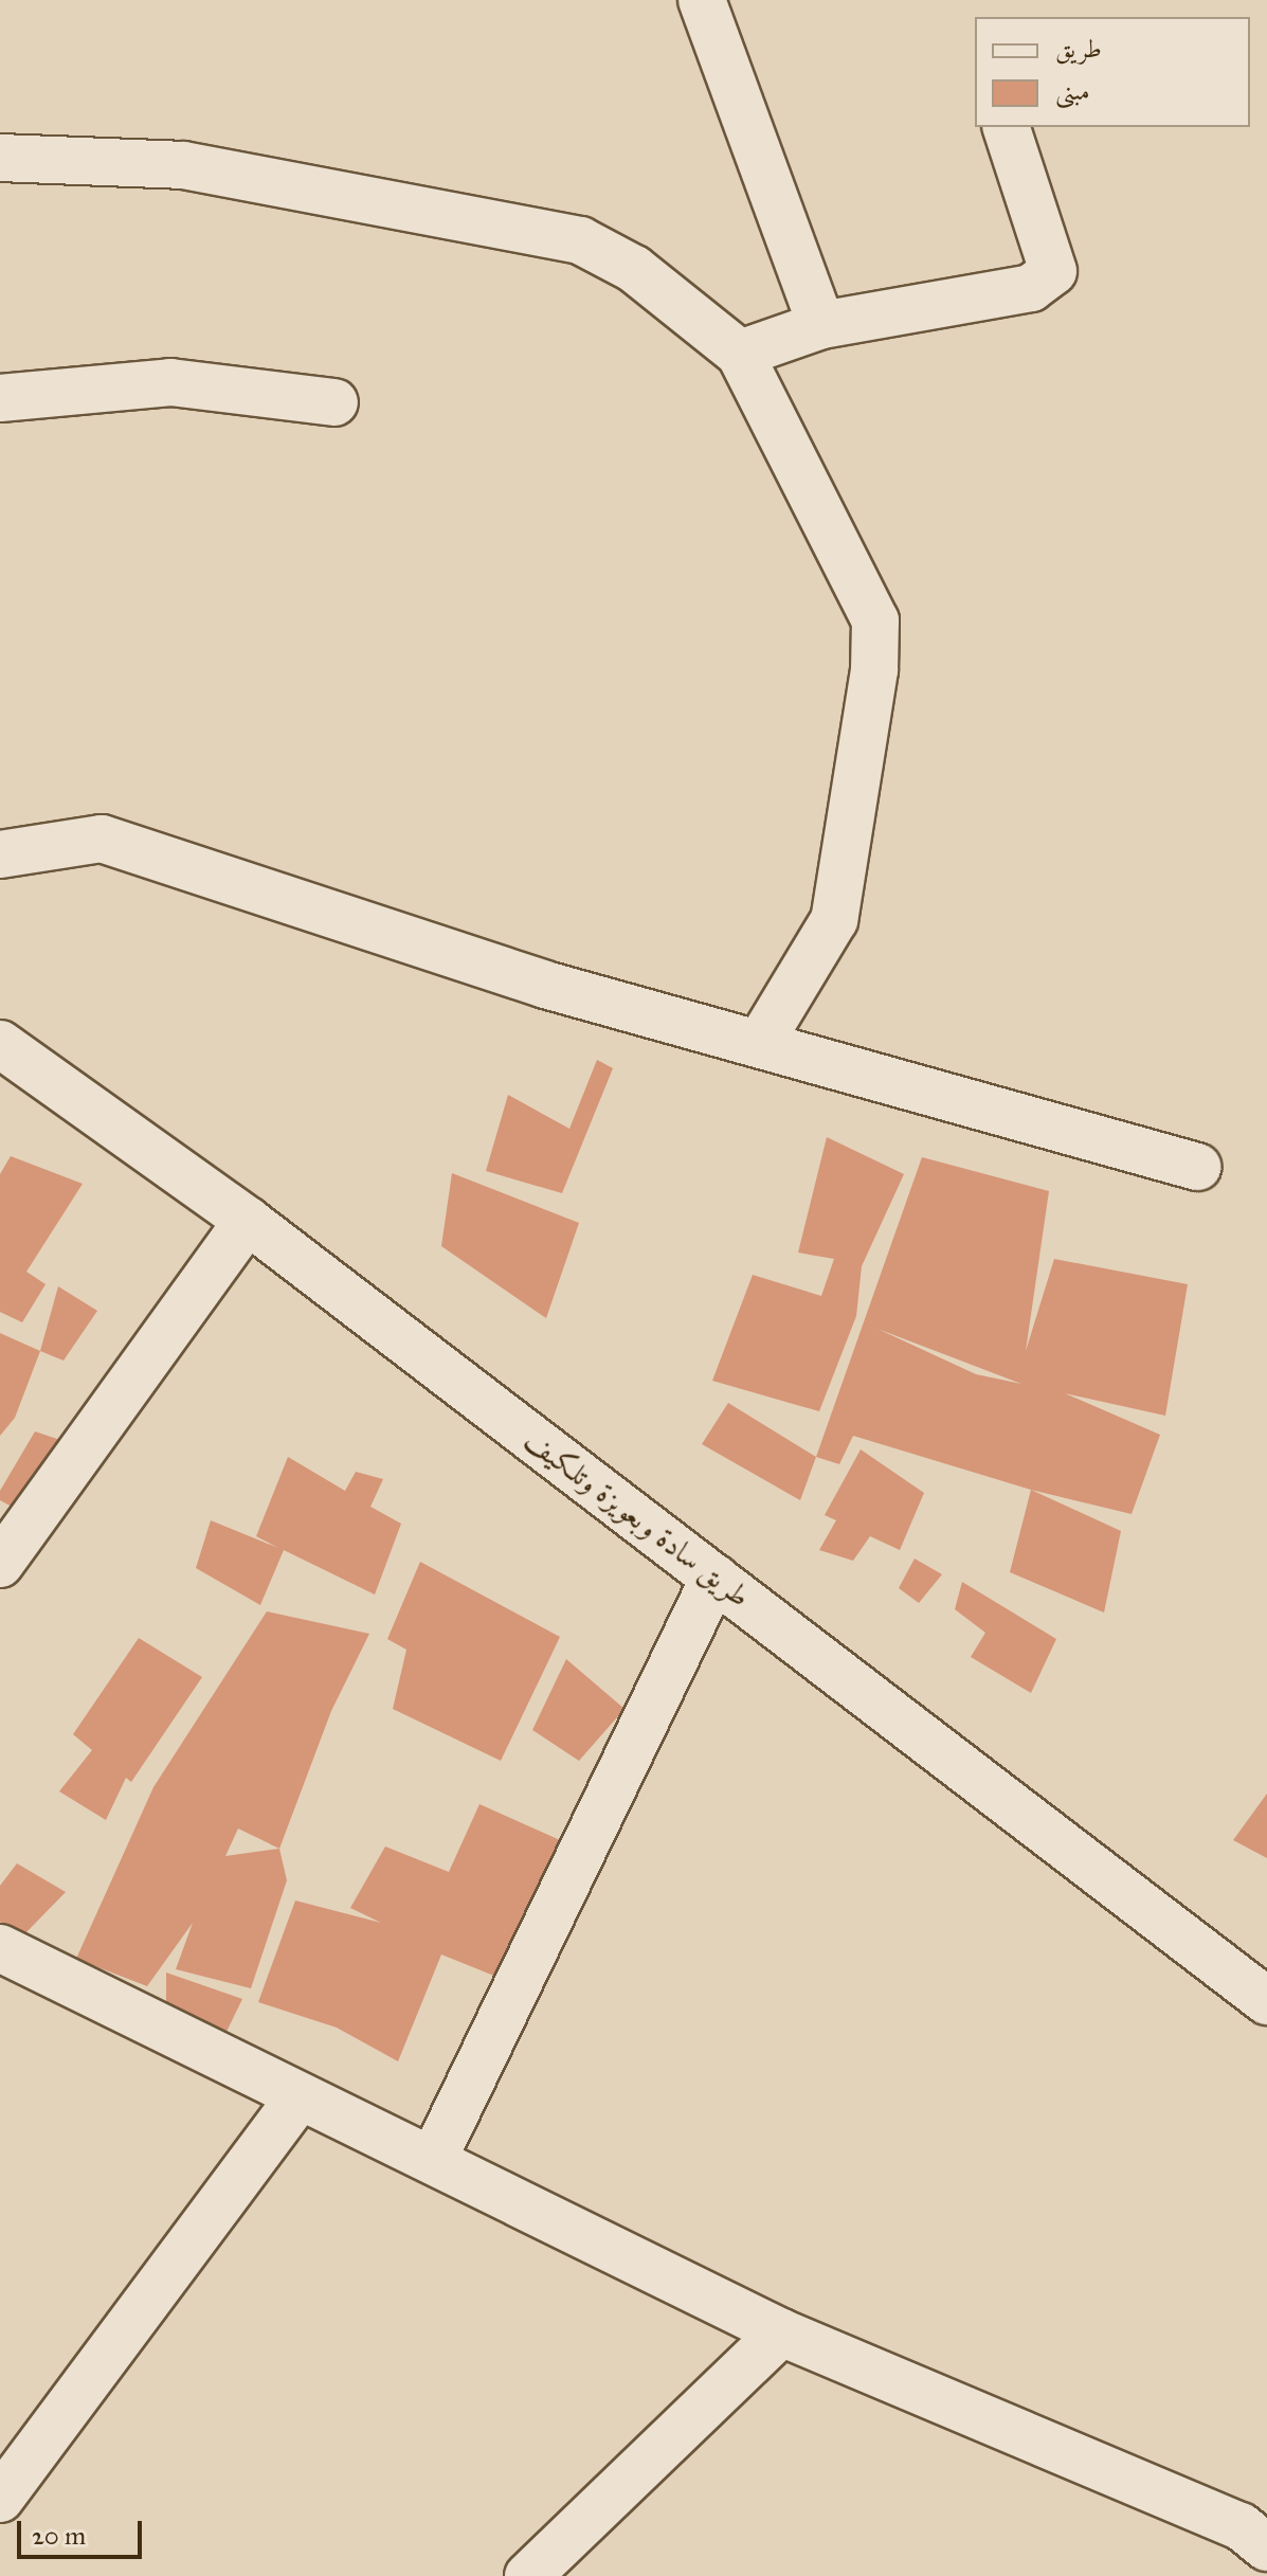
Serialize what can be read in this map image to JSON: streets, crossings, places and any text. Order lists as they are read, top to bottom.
{
  "streets": {
    "street": ["طريق سادة وبعويزة وتلكيف"]
  },
  "legend": ["طريق", "مبنى"],
  "scale_bar": "20 m"
}
